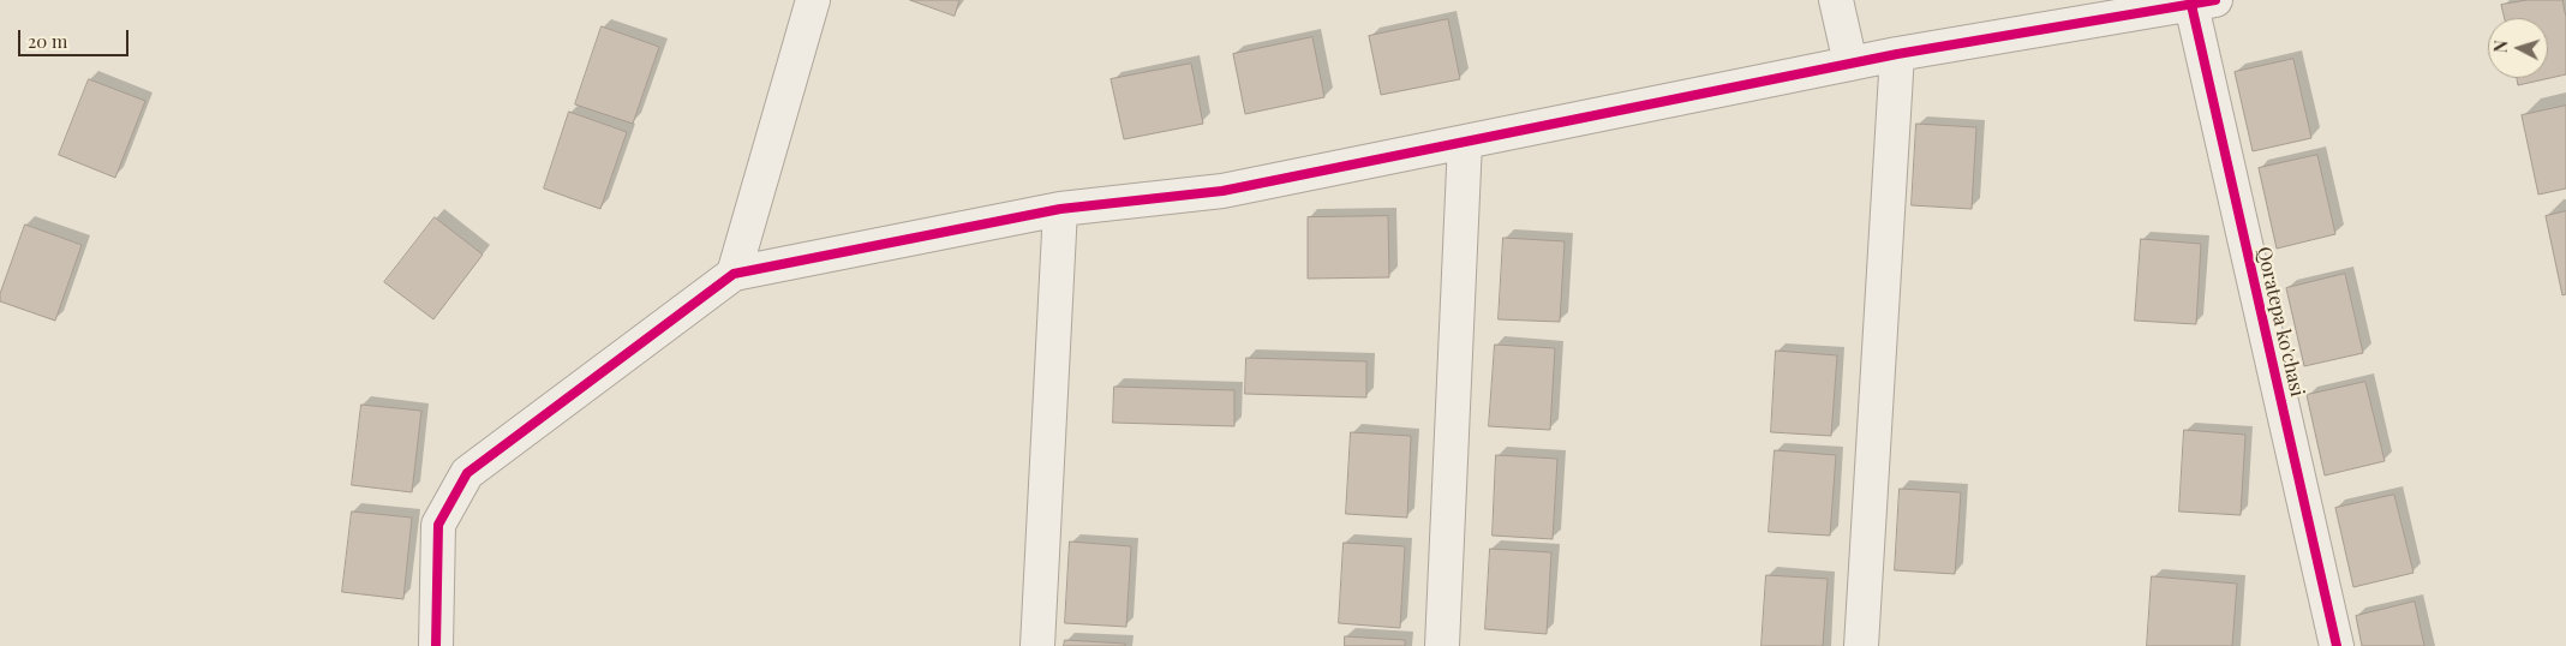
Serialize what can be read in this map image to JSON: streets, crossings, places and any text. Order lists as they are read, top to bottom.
{
  "streets": {
    "street": ["Qoratepa ko'chasi"]
  },
  "scale_bar": "20 m",
  "north": "left"
}
